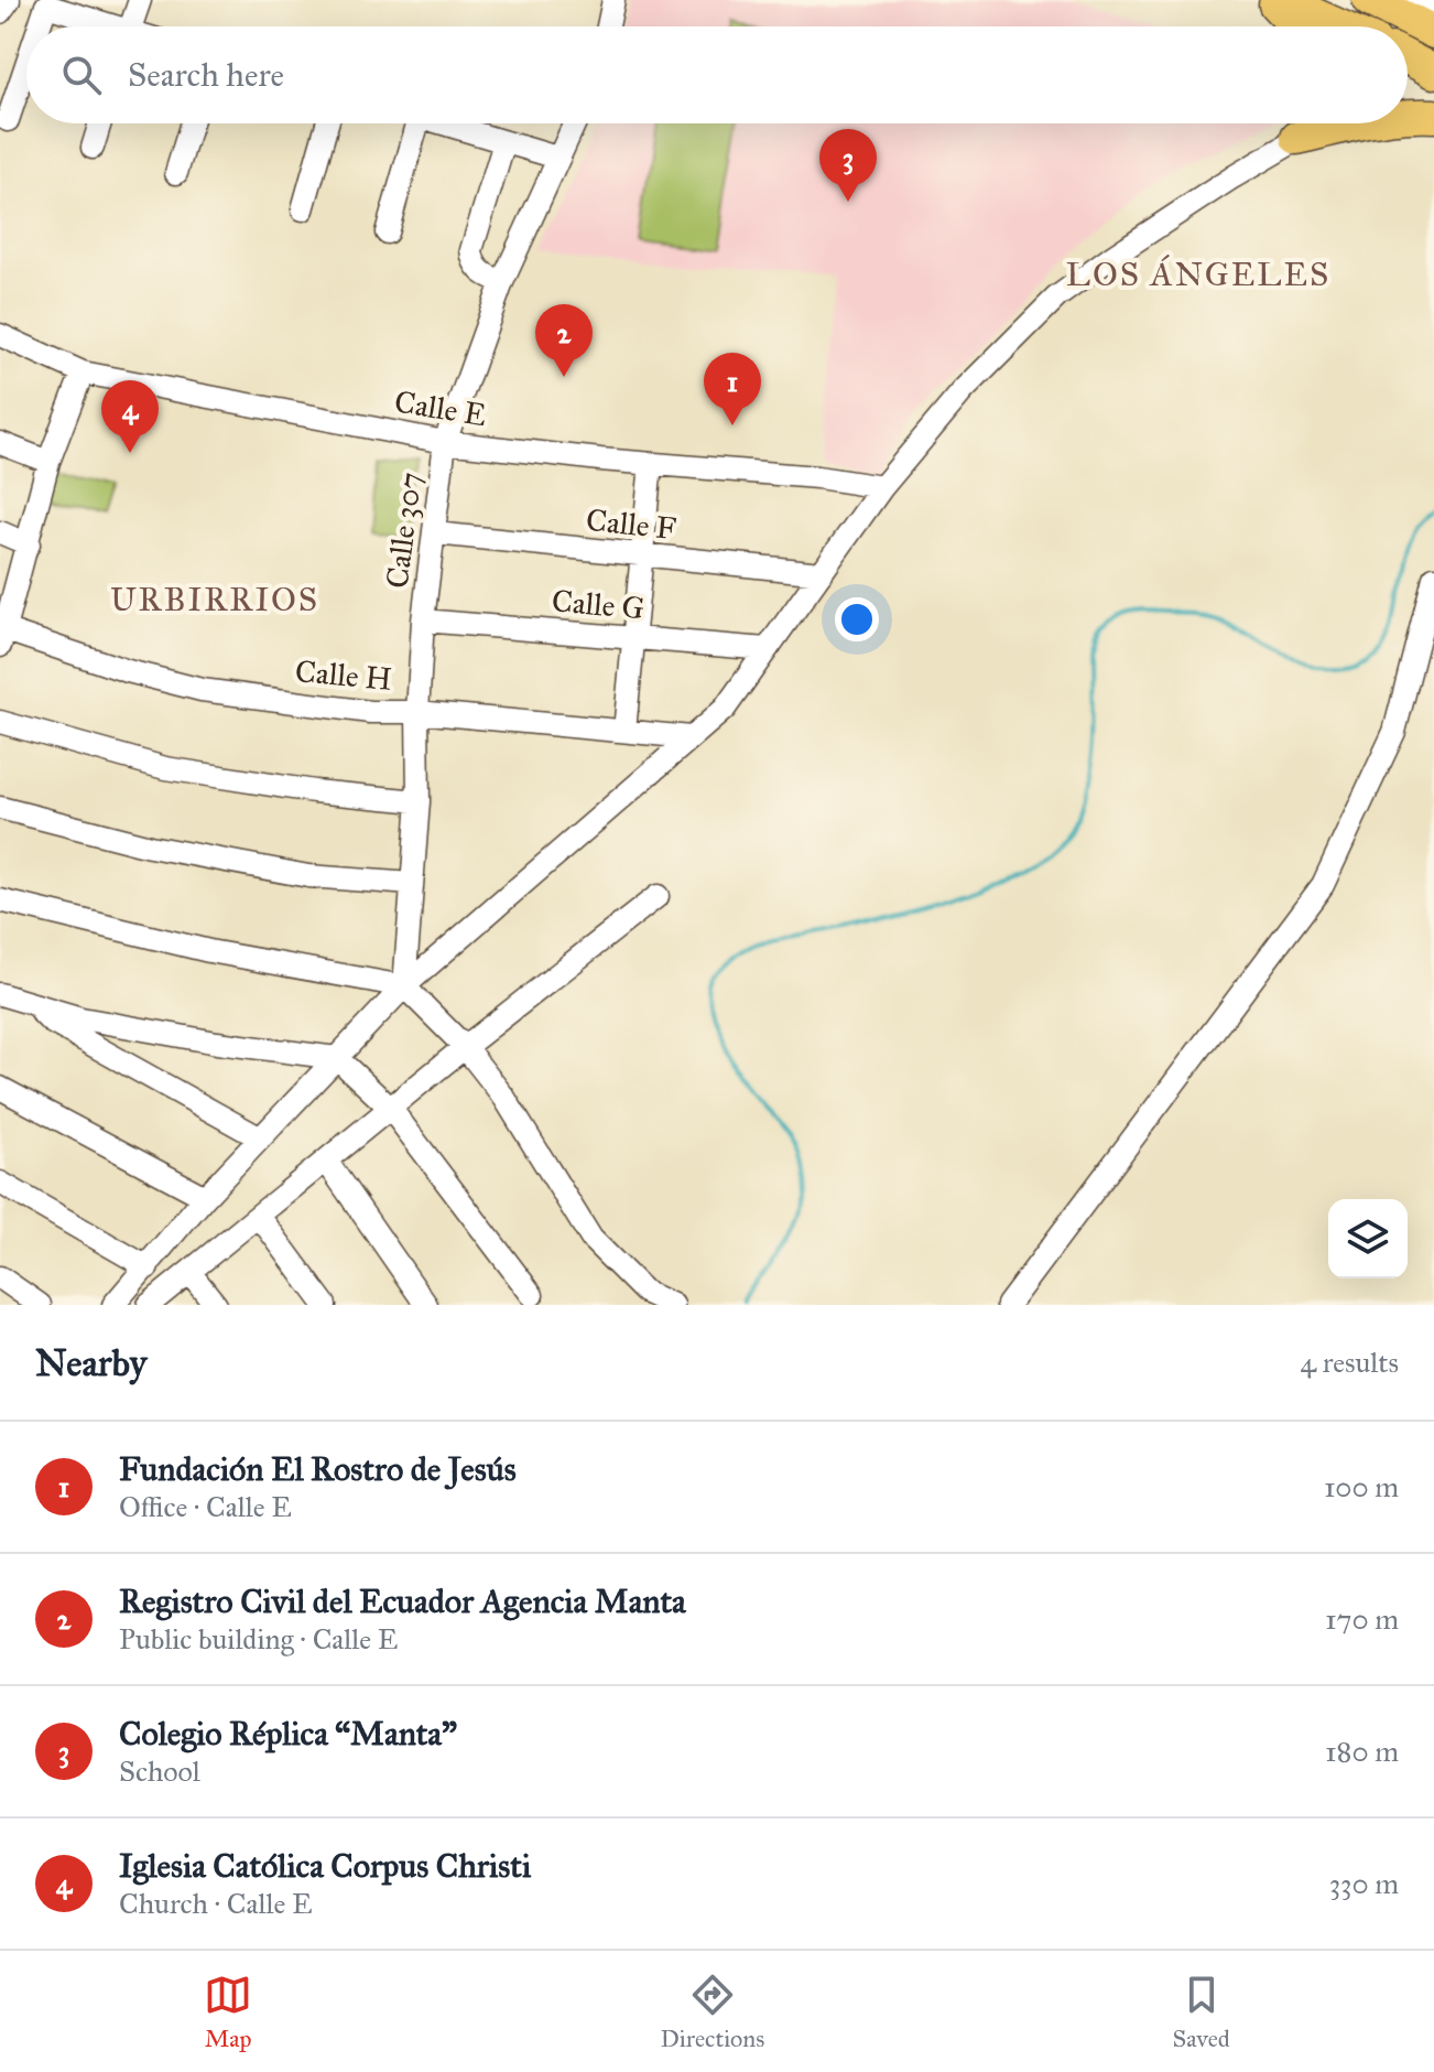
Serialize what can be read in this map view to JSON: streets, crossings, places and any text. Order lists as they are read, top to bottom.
{
  "streets": {
    "street": [
      "Calle E",
      "Calle F",
      "Calle 307",
      "Calle G",
      "Calle H"
    ]
  },
  "crossings": [
    ["Calle E", "Calle 307"],
    ["Calle F", "Calle 307"],
    ["Calle 307", "Calle G"],
    ["Calle 307", "Calle H"]
  ],
  "districts": ["LOS ÁNGELES", "URBIRRIOS"],
  "page": {
    "search": "Search here",
    "pins": [
      "3",
      "2",
      "1",
      "4"
    ],
    "heading": ["Nearby", "4 results"],
    "list": [
      {
        "mark": "1",
        "name": "Fundación El Rostro de Jesús",
        "note": "Office · Calle E",
        "value": "100 m"
      },
      {
        "mark": "2",
        "name": "Registro Civil del Ecuador Agencia Manta",
        "note": "Public building · Calle E",
        "value": "170 m"
      },
      {
        "mark": "3",
        "name": "Colegio Réplica “Manta”",
        "note": "School",
        "value": "180 m"
      },
      {
        "mark": "4",
        "name": "Iglesia Católica Corpus Christi",
        "note": "Church · Calle E",
        "value": "330 m"
      }
    ],
    "nav": ["Map", "Directions", "Saved"]
  }
}
